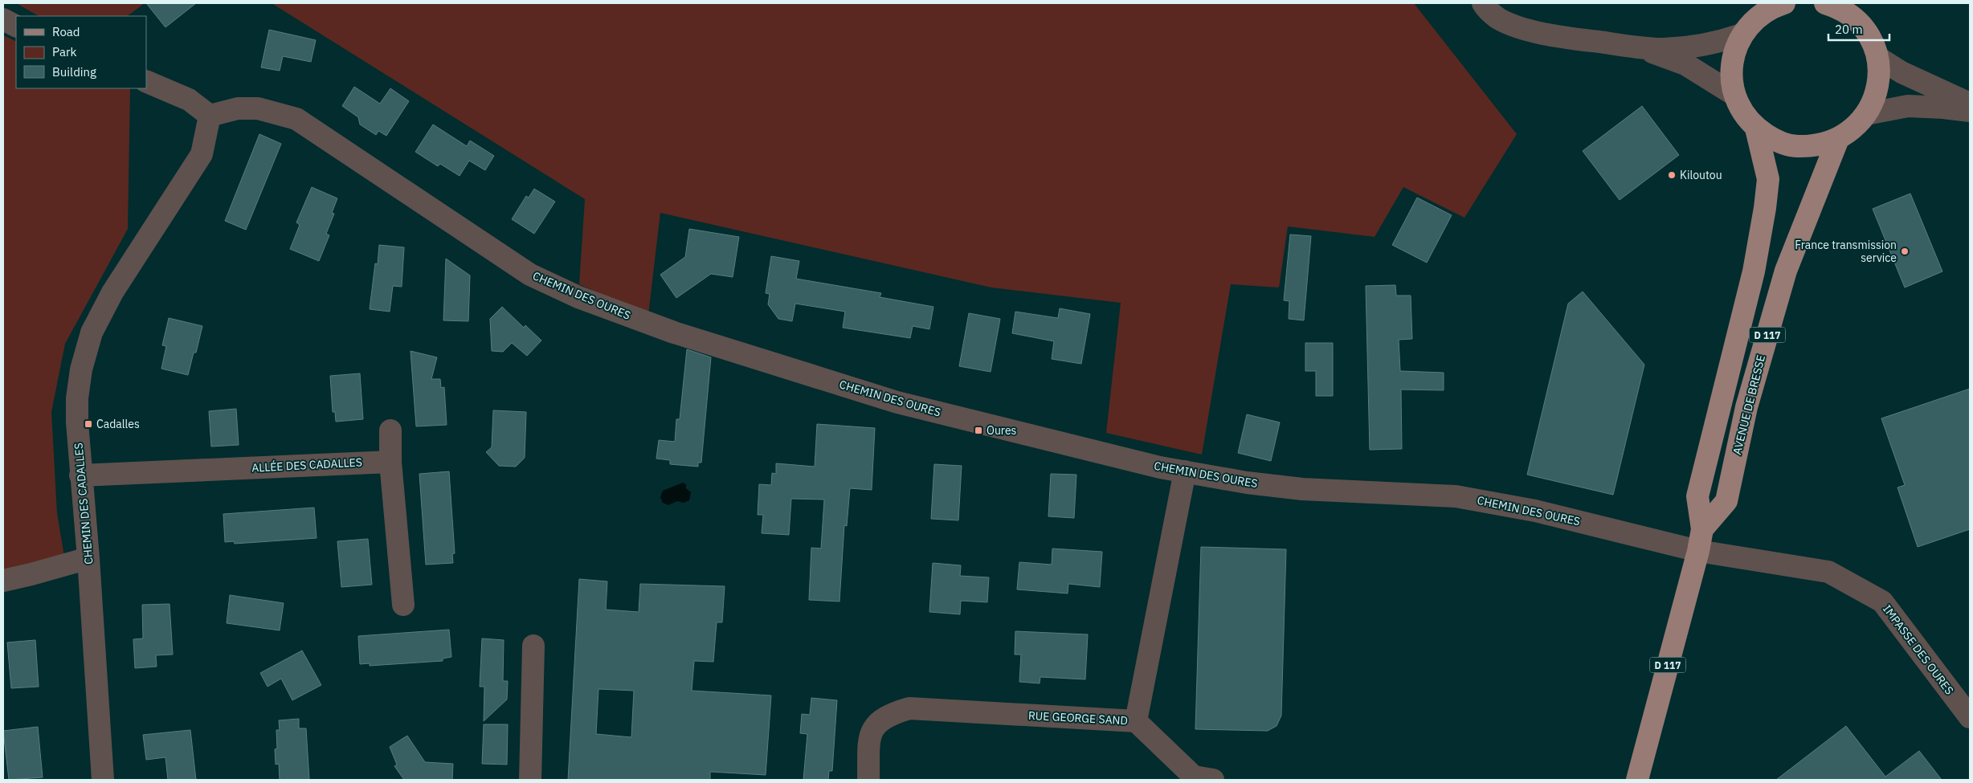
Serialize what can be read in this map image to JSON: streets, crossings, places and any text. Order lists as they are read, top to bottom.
{
  "streets": {
    "main road": ["D 117", "AVENUE DE BRESSE"],
    "street": [
      "CHEMIN DES OURES",
      "ALLÉE DES CADALLES",
      "CHEMIN DES CADALLES",
      "IMPASSE DES OURES",
      "RUE GEORGE SAND"
    ]
  },
  "crossings": [
    ["CHEMIN DES OURES", "AVENUE DE BRESSE"],
    ["CHEMIN DES OURES", "CHEMIN DES CADALLES"],
    ["CHEMIN DES OURES", "IMPASSE DES OURES"],
    ["CHEMIN DES OURES", "RUE GEORGE SAND"],
    ["AVENUE DE BRESSE", "IMPASSE DES OURES"],
    ["ALLÉE DES CADALLES", "CHEMIN DES CADALLES"]
  ],
  "places": {
    "other": ["Kiloutou", "France transmission service"],
    "transit": ["Cadalles", "Oures"]
  },
  "legend": ["Road", "Park", "Building"],
  "scale_bar": "20 m"
}
